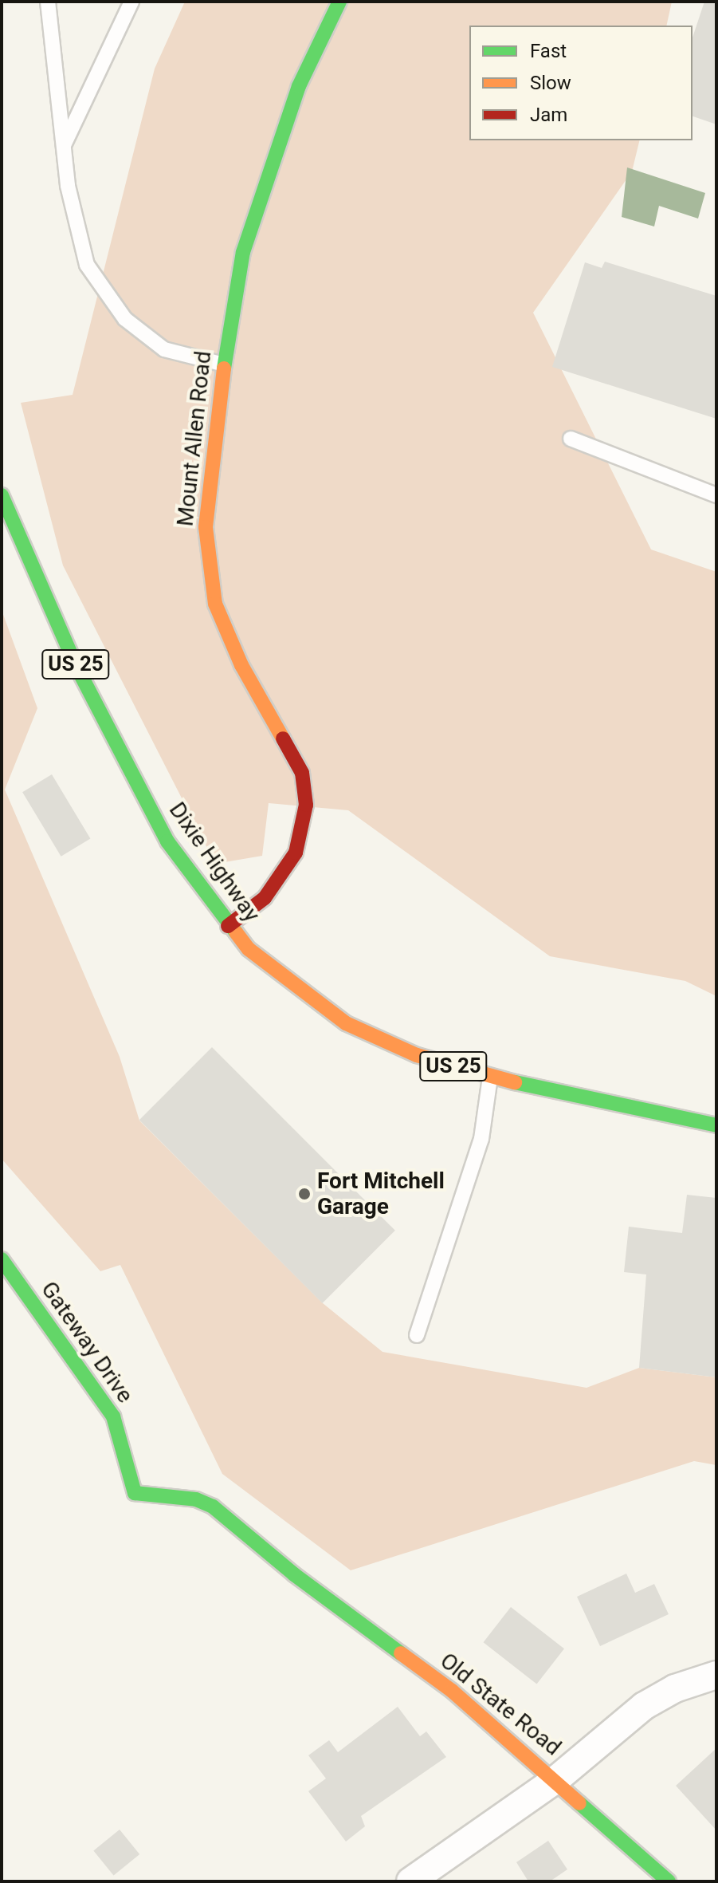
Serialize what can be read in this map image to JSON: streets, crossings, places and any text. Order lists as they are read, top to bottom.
{
  "streets": {
    "street": [
      "Mount Allen Road",
      "US 25",
      "Dixie Highway",
      "Gateway Drive",
      "Old State Road"
    ]
  },
  "crossings": [
    ["Mount Allen Road", "Dixie Highway"],
    ["Gateway Drive", "Old State Road"]
  ],
  "places": ["Fort Mitchell Garage"],
  "legend": ["Fast", "Slow", "Jam"]
}
